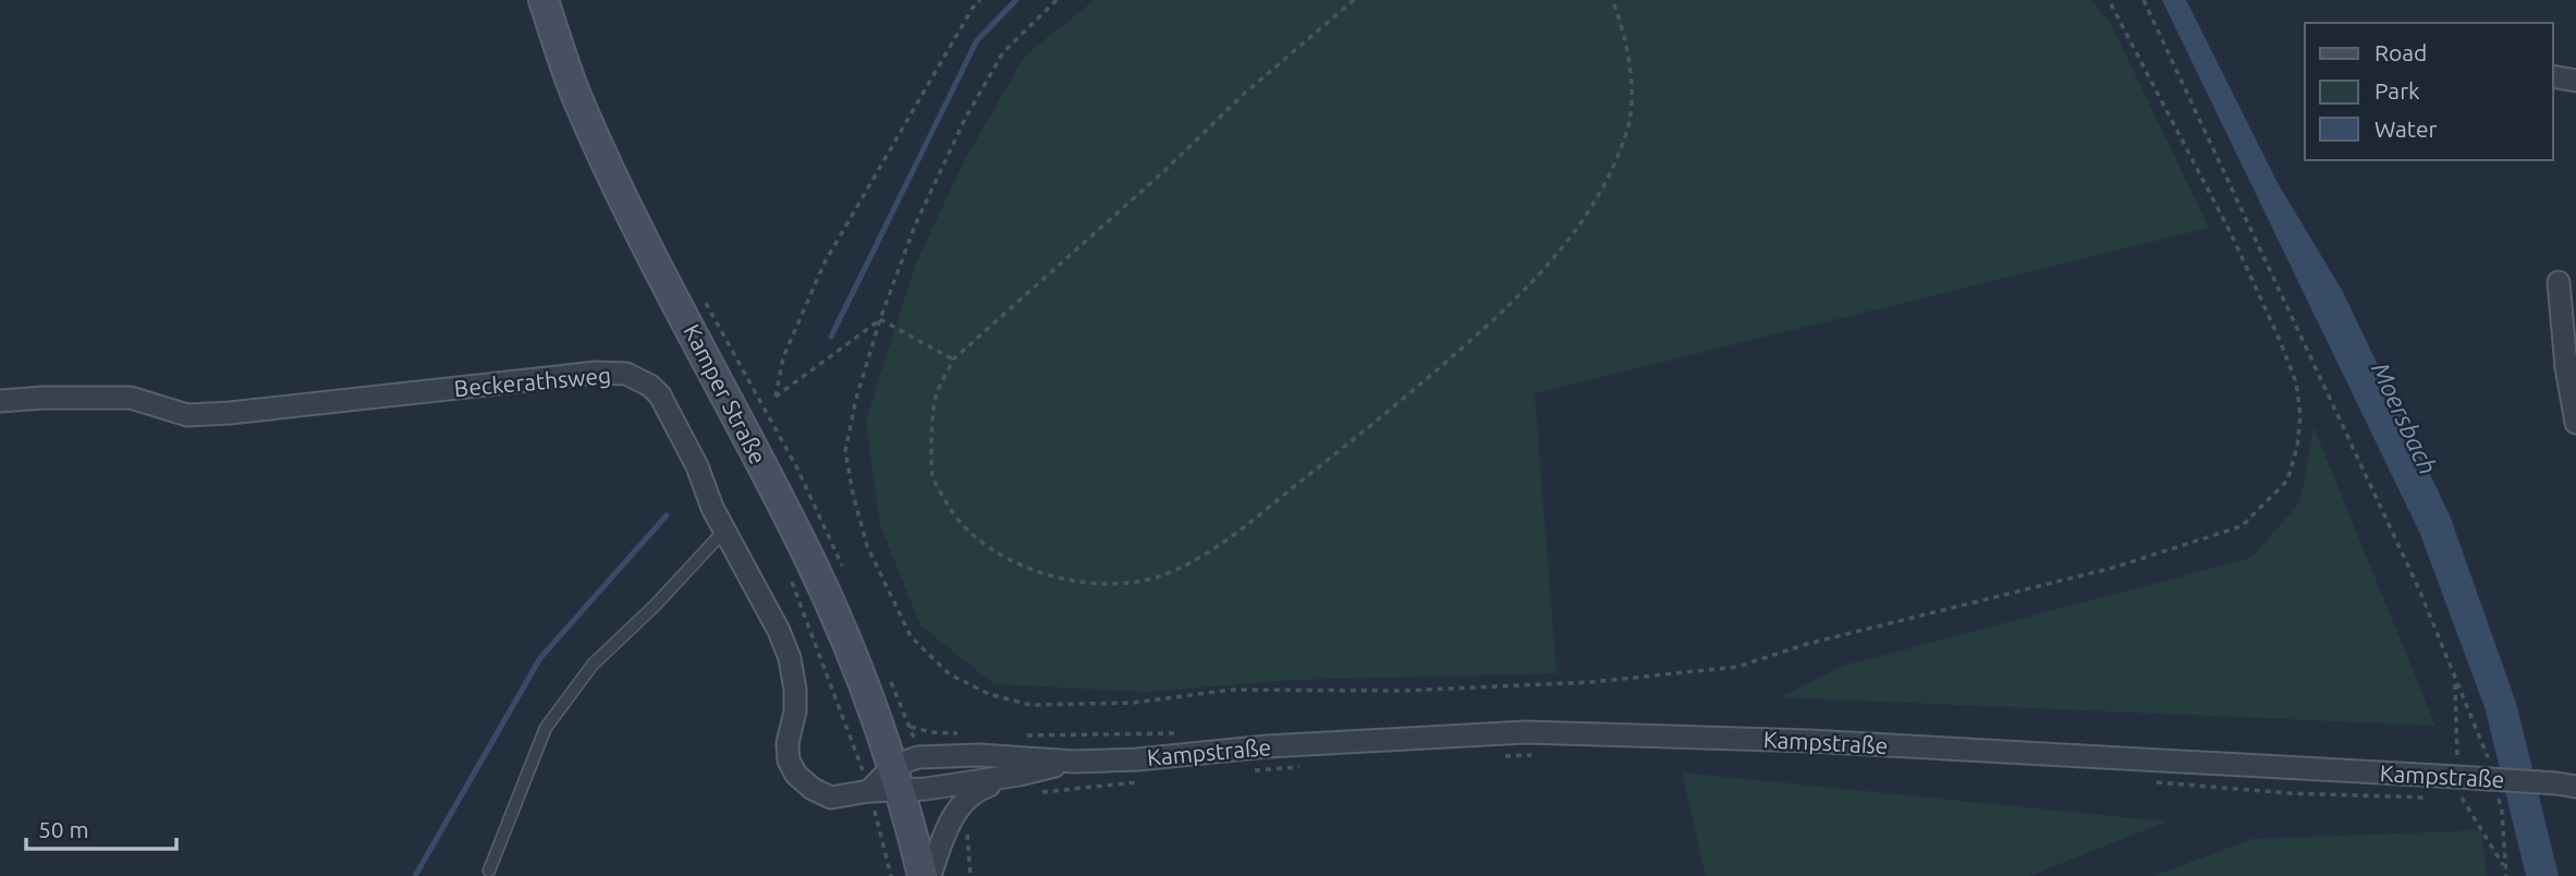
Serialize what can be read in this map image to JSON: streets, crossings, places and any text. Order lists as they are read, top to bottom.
{
  "streets": {
    "main road": ["Kamper Straße"],
    "street": ["Beckerathsweg", "Kampstraße"]
  },
  "crossings": [
    ["Kamper Straße", "Kampstraße"]
  ],
  "water": ["Moersbach"],
  "legend": ["Road", "Park", "Water"],
  "scale_bar": "50 m"
}
